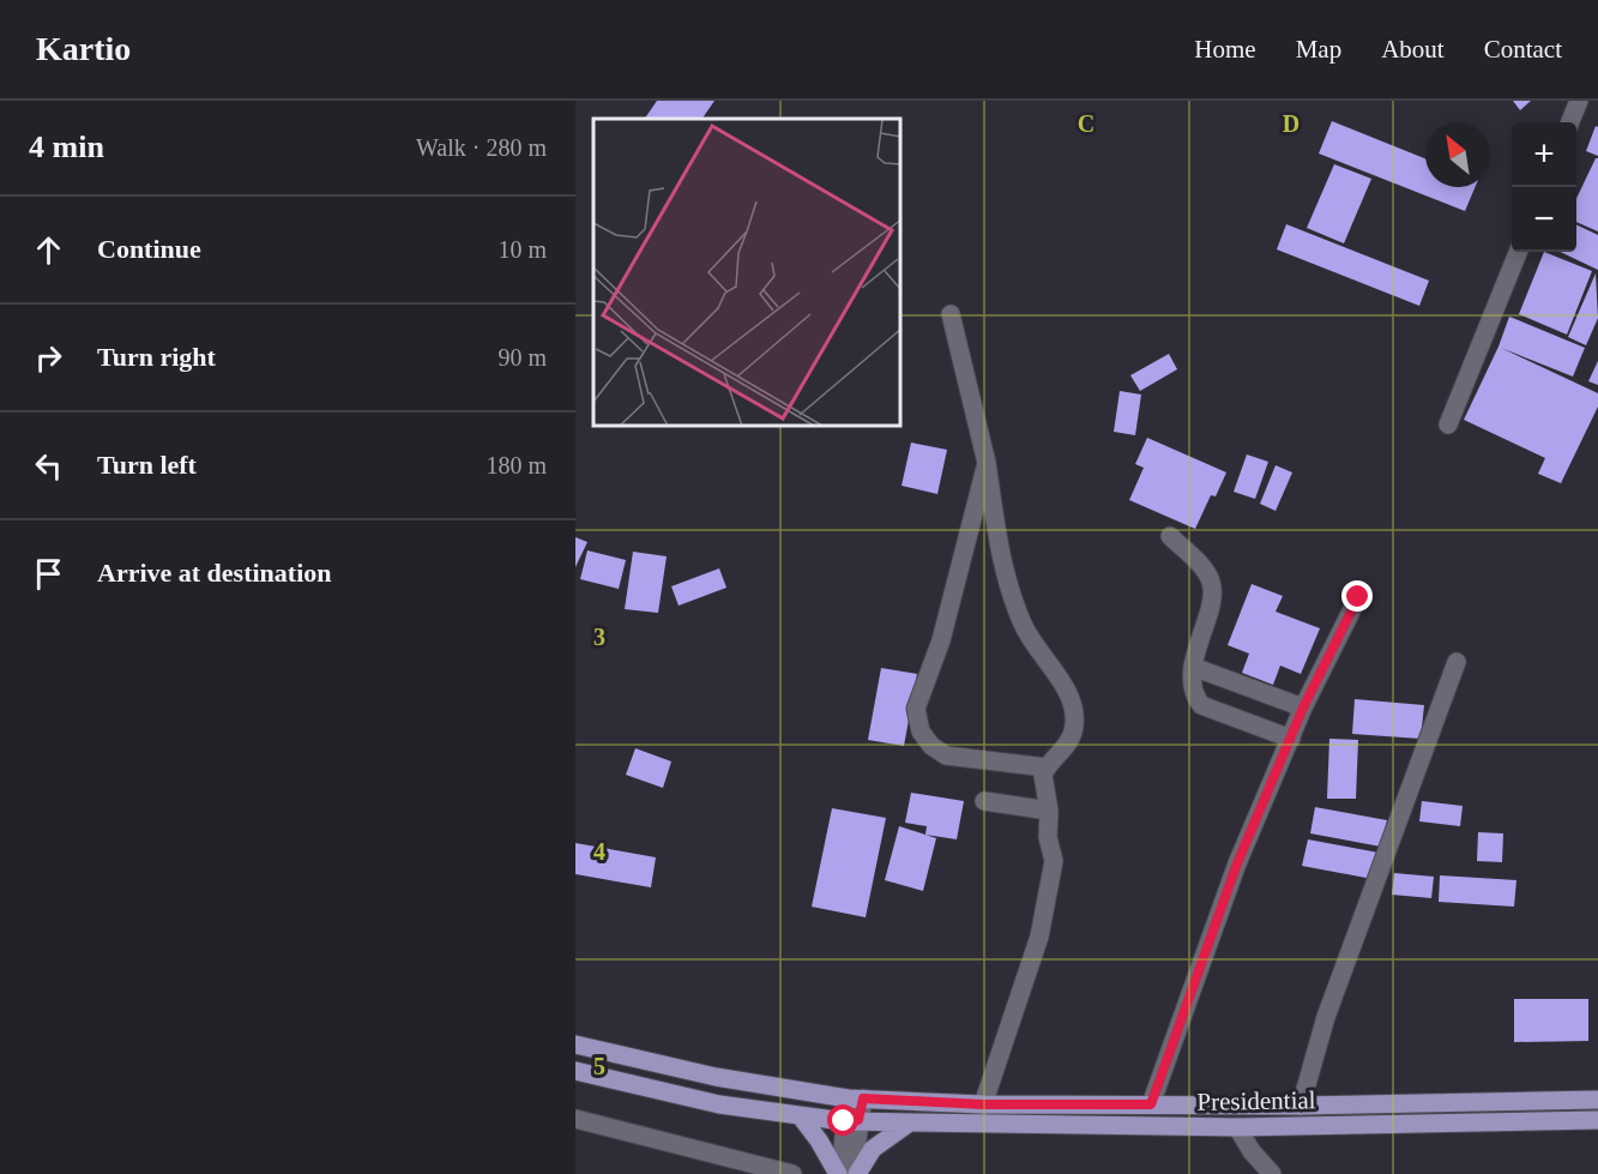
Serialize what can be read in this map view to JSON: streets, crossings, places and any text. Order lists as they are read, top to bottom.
{
  "streets": {
    "main road": ["Presidential"]
  },
  "north": "top left",
  "page": {
    "header": "Kartio",
    "nav": [
      "Home",
      "Map",
      "About",
      "Contact"
    ],
    "heading": ["4 min", "Walk · 280 m"],
    "map_buttons": ["+", "−"],
    "list": [
      ["Continue", "10 m"],
      ["Turn right", "90 m"],
      ["Turn left", "180 m"],
      "Arrive at destination"
    ]
  },
  "grid": {
    "columns": ["C", "D"],
    "rows": ["3", "4", "5"]
  }
}
